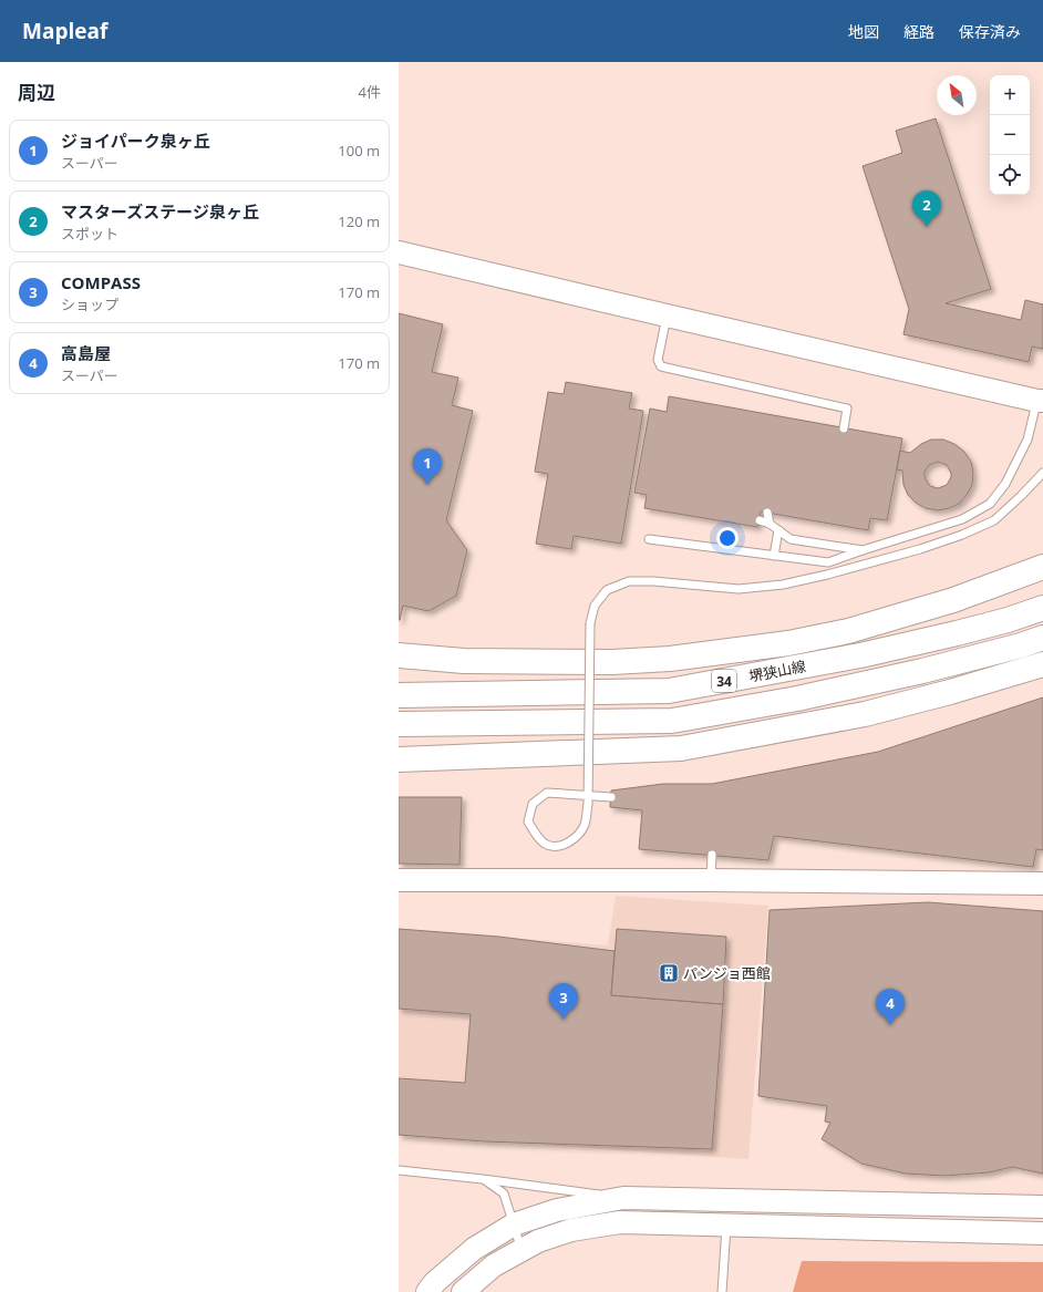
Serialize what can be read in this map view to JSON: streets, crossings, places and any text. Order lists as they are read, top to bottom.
{
  "streets": {
    "main road": ["堺狭山線", "34"]
  },
  "places": {
    "building": ["パンジョ西館"]
  },
  "north": "top left",
  "page": {
    "header": "Mapleaf",
    "nav": ["地図", "経路", "保存済み"],
    "heading": ["周辺", "4件"],
    "map_buttons": ["+", "−"],
    "list": [
      {
        "mark": "1",
        "name": "ジョイパーク泉ヶ丘",
        "note": "スーパー",
        "value": "100 m"
      },
      {
        "mark": "2",
        "name": "マスターズステージ泉ヶ丘",
        "note": "スポット",
        "value": "120 m"
      },
      {
        "mark": "3",
        "name": "COMPASS",
        "note": "ショップ",
        "value": "170 m"
      },
      {
        "mark": "4",
        "name": "高島屋",
        "note": "スーパー",
        "value": "170 m"
      }
    ],
    "pins": [
      "2",
      "1",
      "3",
      "4"
    ]
  }
}
